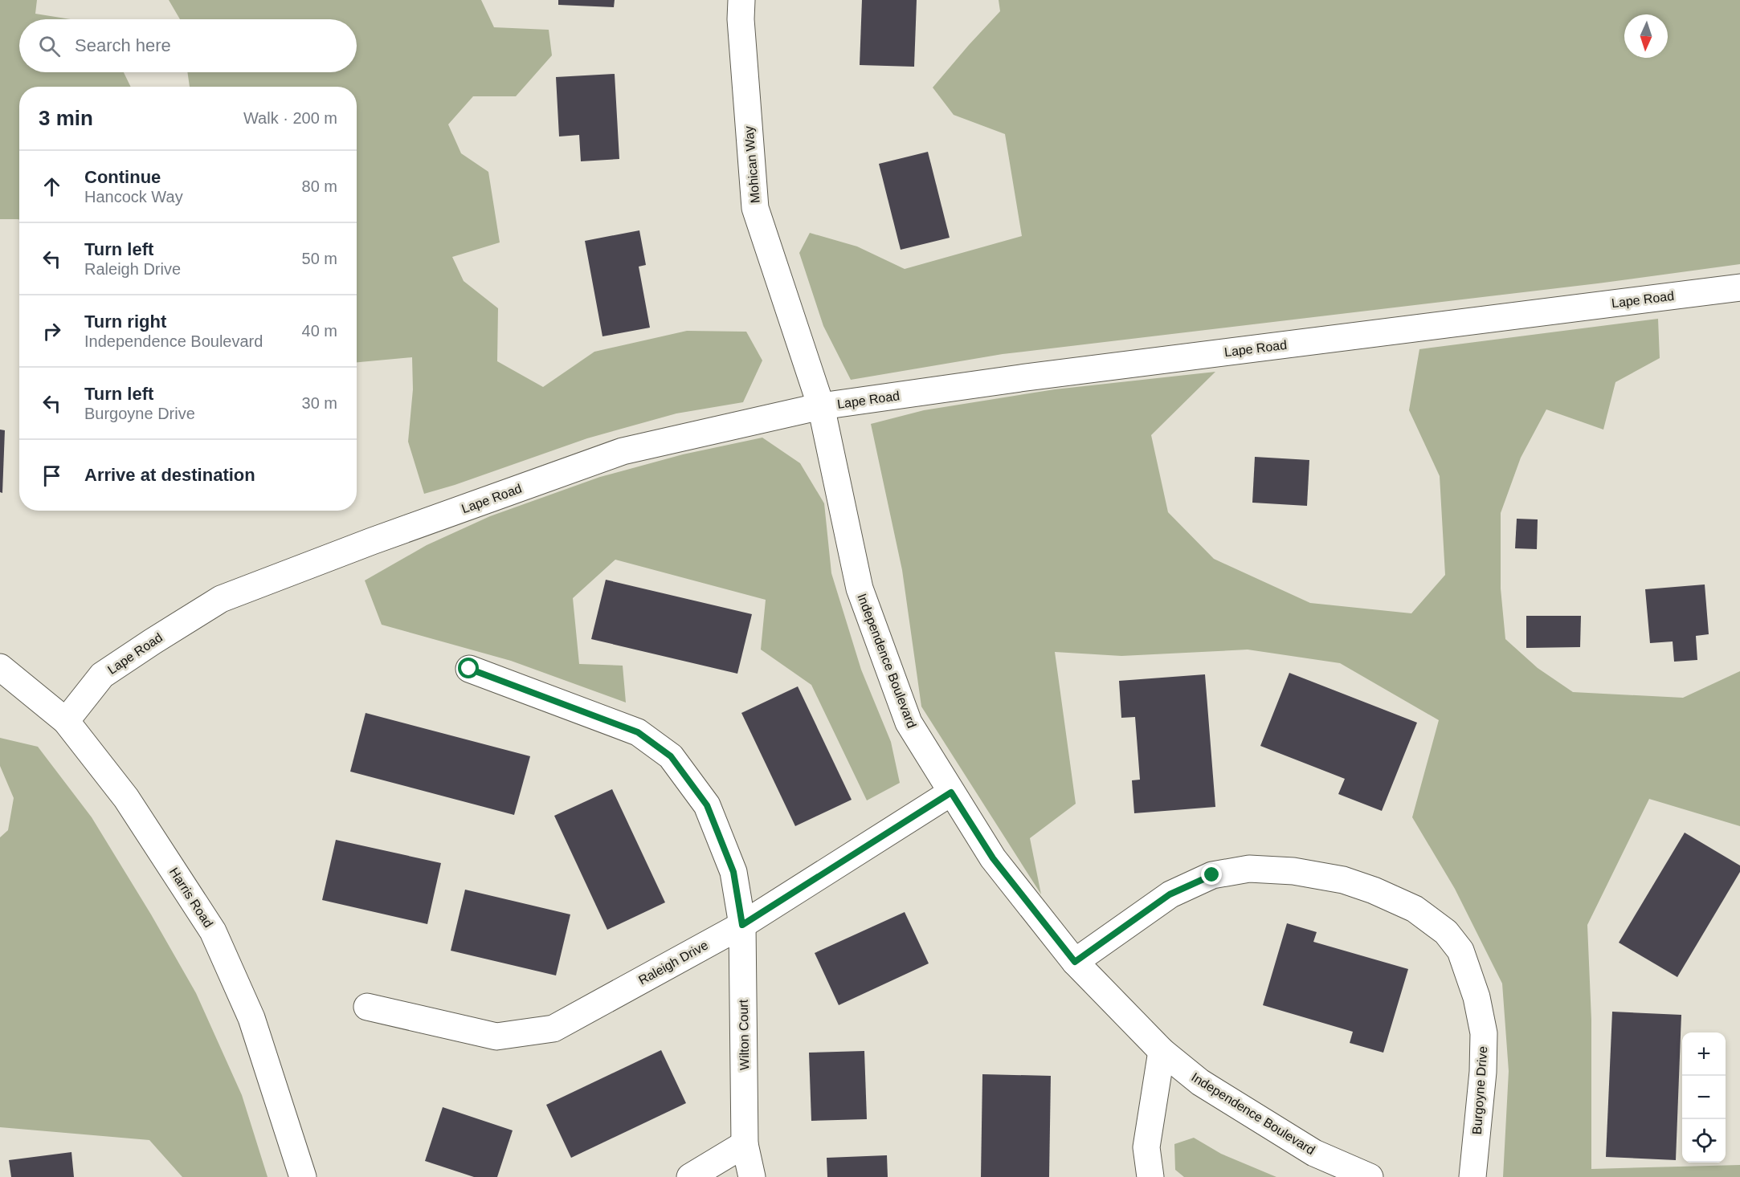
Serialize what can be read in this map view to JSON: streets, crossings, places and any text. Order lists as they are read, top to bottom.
{
  "streets": {
    "street": [
      "Mohican Way",
      "Lape Road",
      "Independence Boulevard",
      "Harris Road",
      "Raleigh Drive",
      "Wilton Court",
      "Burgoyne Drive"
    ]
  },
  "crossings": [
    ["Mohican Way", "Lape Road"],
    ["Mohican Way", "Independence Boulevard"],
    ["Lape Road", "Independence Boulevard"],
    ["Lape Road", "Harris Road"],
    ["Independence Boulevard", "Raleigh Drive"],
    ["Independence Boulevard", "Burgoyne Drive"],
    ["Raleigh Drive", "Wilton Court"]
  ],
  "north": "bottom",
  "page": {
    "search": "Search here",
    "heading": ["3 min", "Walk · 200 m"],
    "list": [
      ["Continue", "Hancock Way", "80 m"],
      ["Turn left", "Raleigh Drive", "50 m"],
      ["Turn right", "Independence Boulevard", "40 m"],
      ["Turn left", "Burgoyne Drive", "30 m"],
      "Arrive at destination"
    ],
    "map_buttons": ["+", "−"]
  }
}
